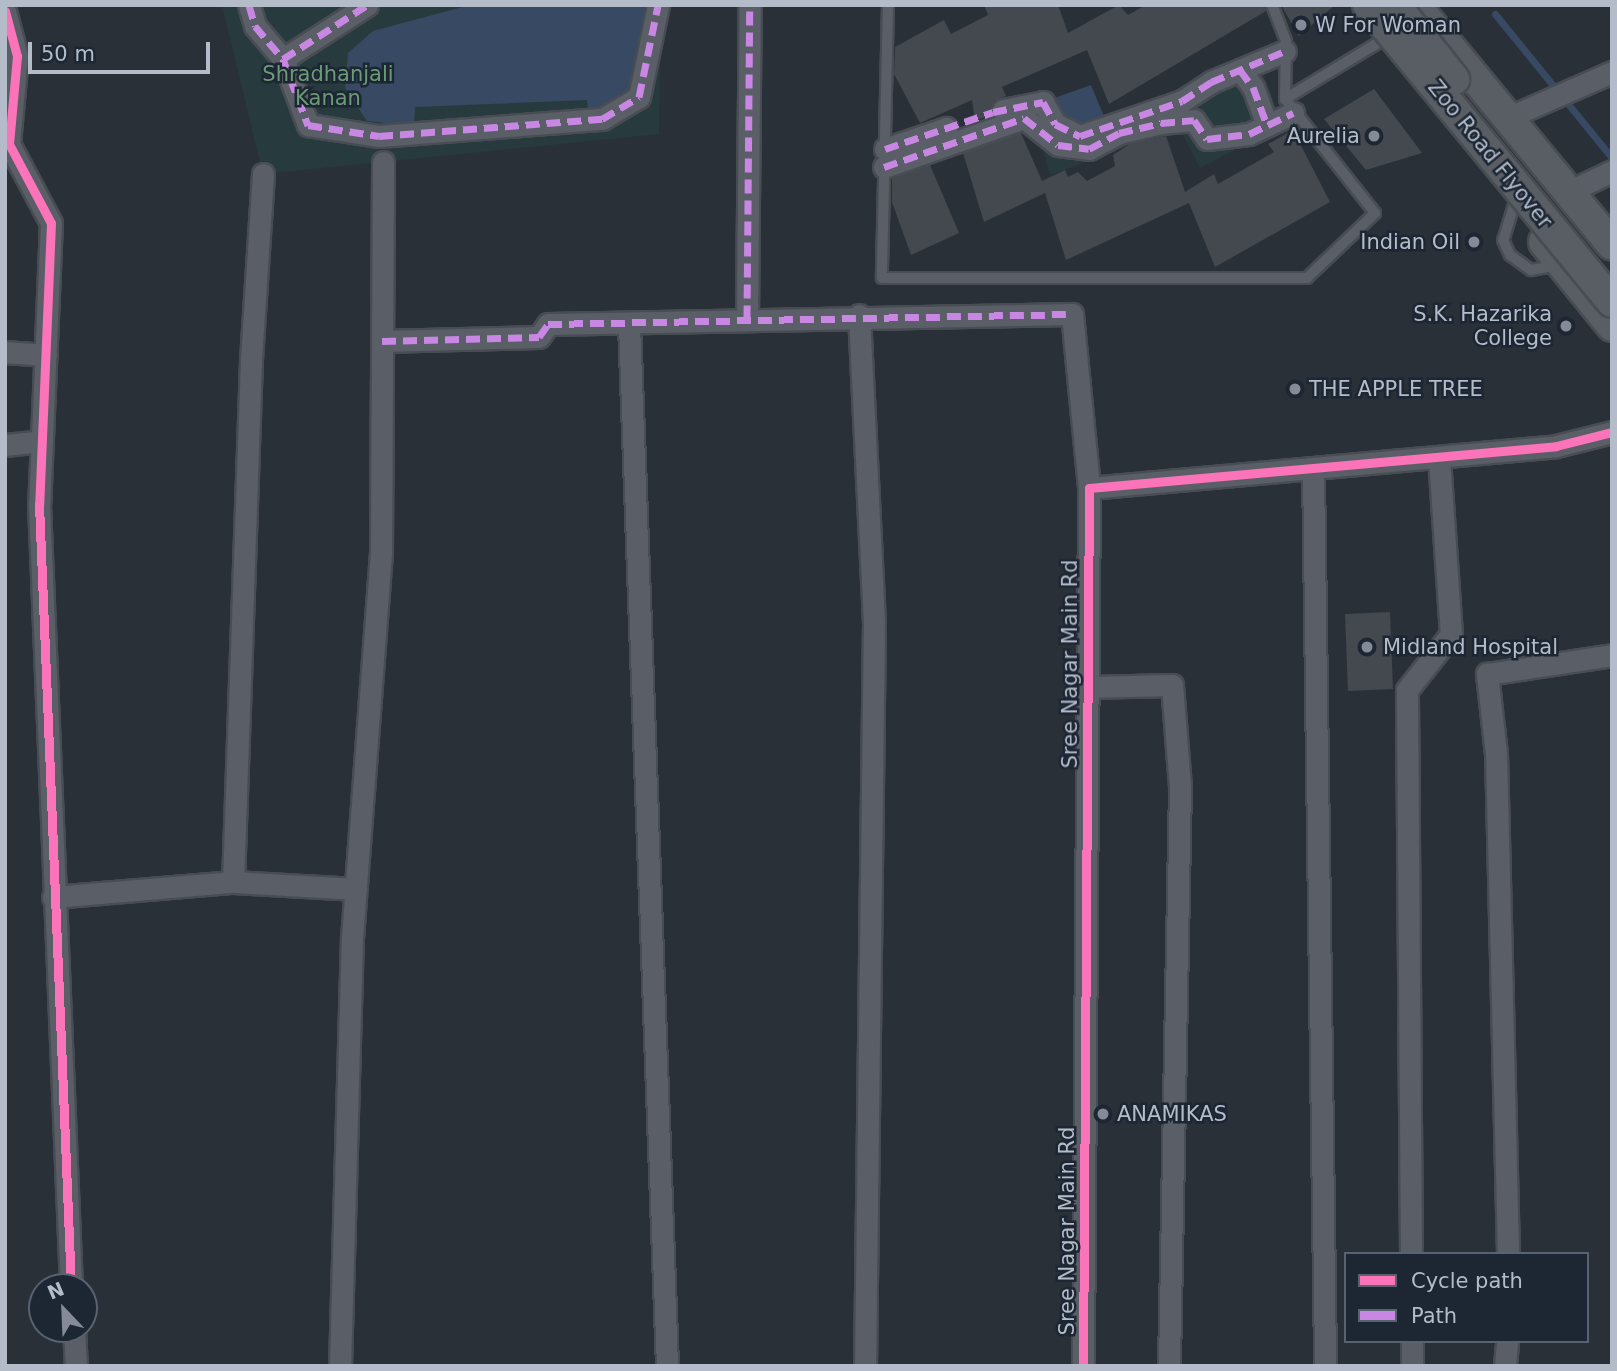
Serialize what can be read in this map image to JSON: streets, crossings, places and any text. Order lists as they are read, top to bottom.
{
  "streets": {
    "main road": ["Zoo Road Flyover"],
    "street": ["Sree Nagar Main Rd"]
  },
  "parks": ["Shradhanjali Kanan"],
  "places": [
    "W For Woman",
    "Aurelia",
    "Indian Oil",
    "S.K. Hazarika College",
    "THE APPLE TREE",
    "Midland Hospital",
    "ANAMIKAS"
  ],
  "legend": ["Cycle path", "Path"],
  "scale_bar": "50 m",
  "north": "top left"
}
